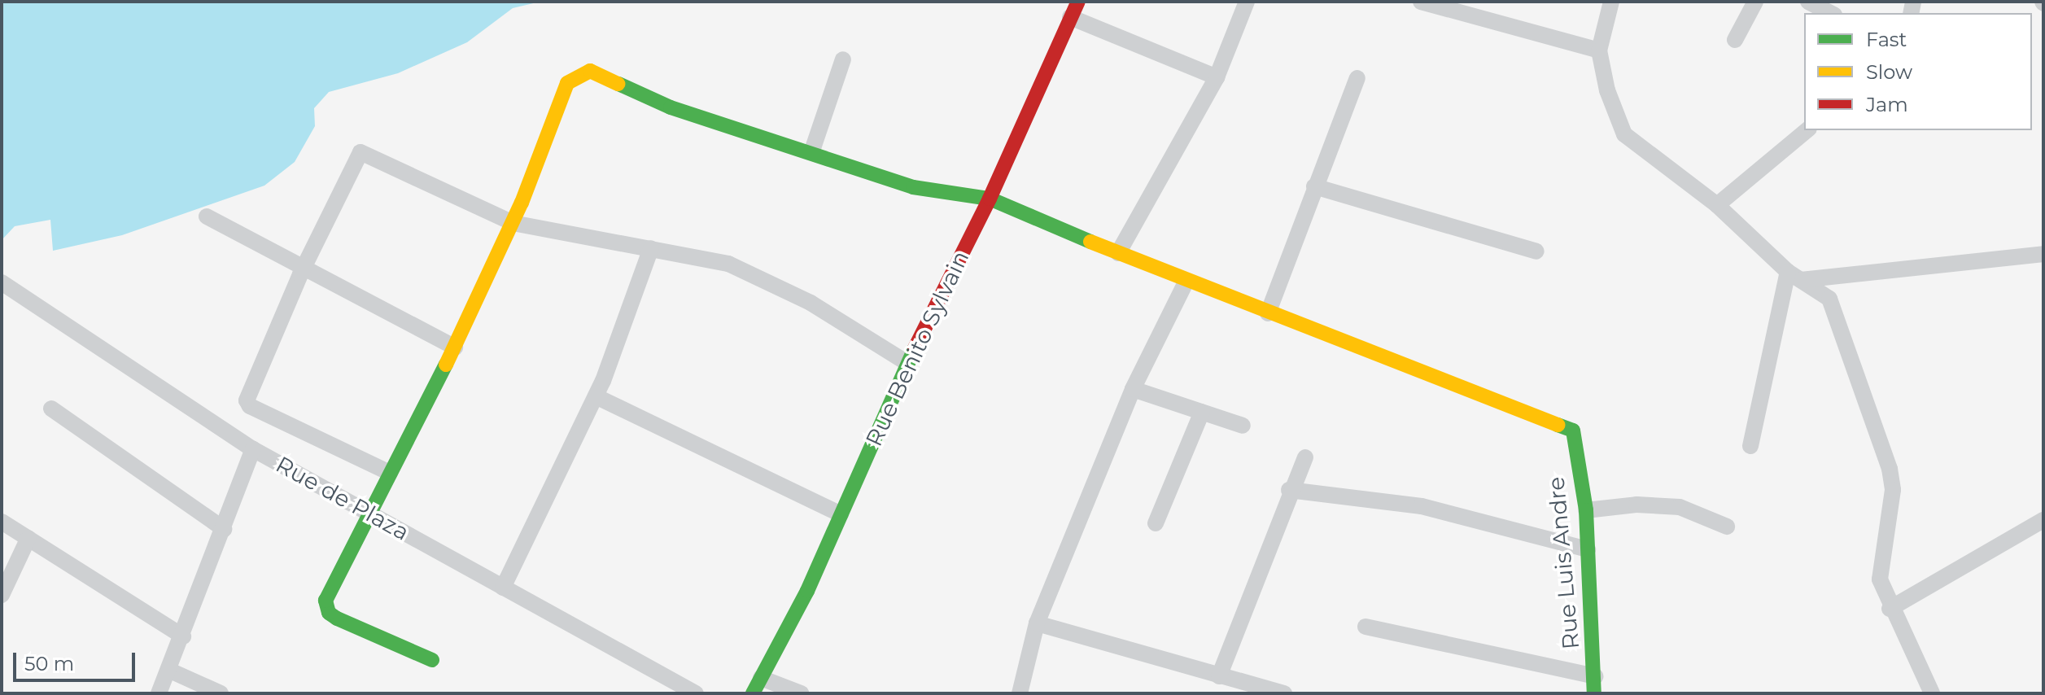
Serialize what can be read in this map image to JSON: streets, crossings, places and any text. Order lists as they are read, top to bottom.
{
  "streets": {
    "street": ["Rue Benito Sylvain", "Rue de Plaza", "Rue Luis Andre"]
  },
  "legend": ["Fast", "Slow", "Jam"],
  "scale_bar": "50 m"
}
